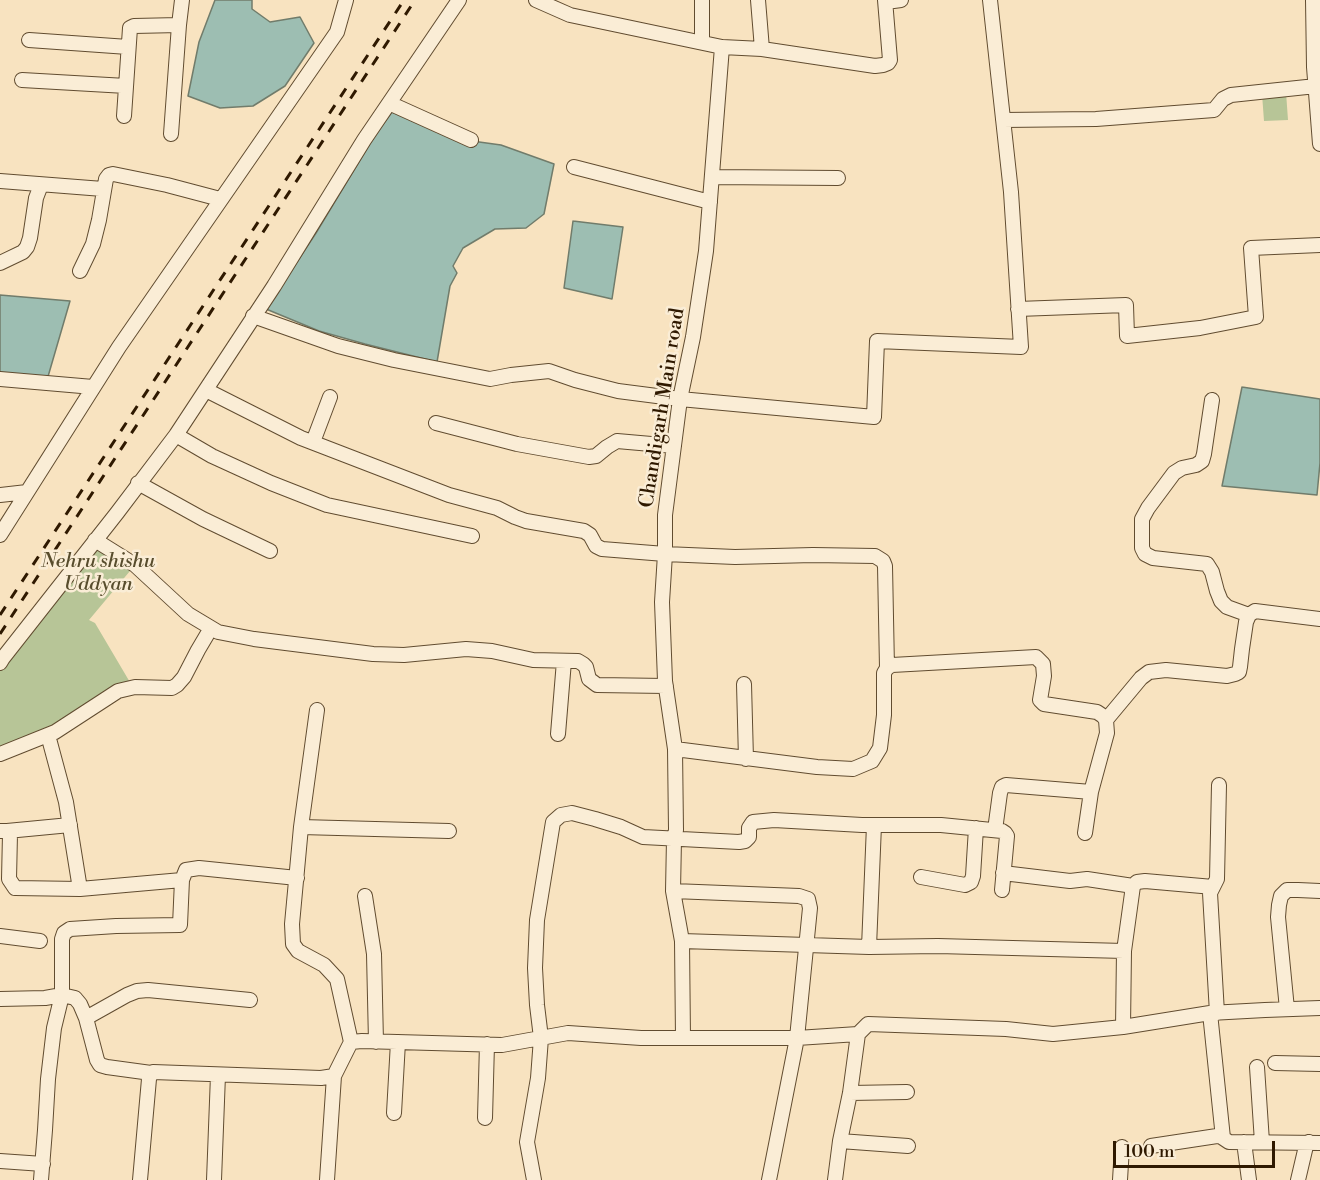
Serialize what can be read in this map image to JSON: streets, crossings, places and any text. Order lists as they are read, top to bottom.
{
  "streets": {
    "street": ["Chandigarh Main road"]
  },
  "parks": ["Nehru shishu Uddyan"],
  "scale_bar": "100 m"
}
